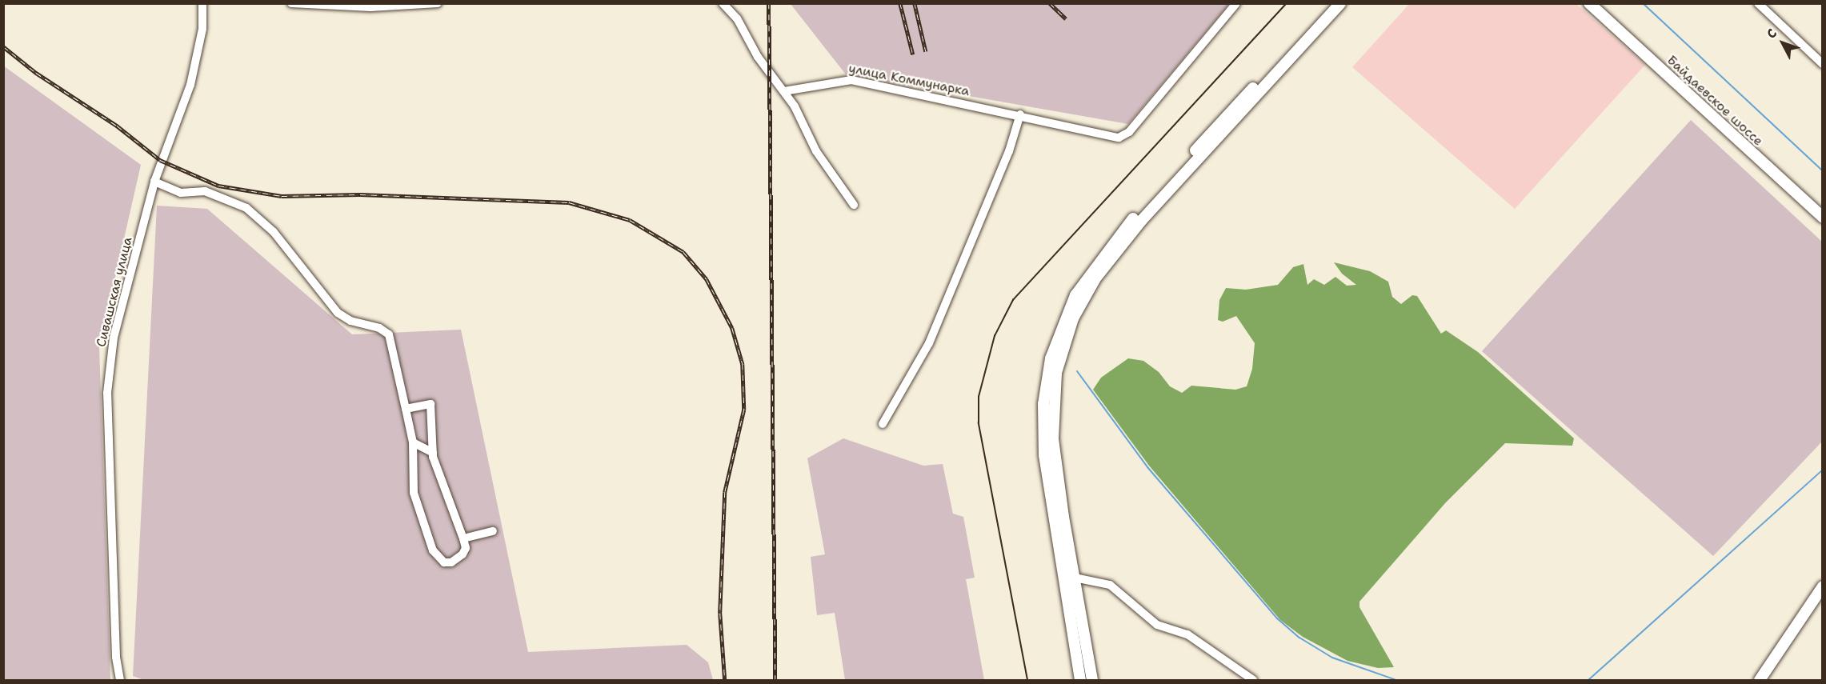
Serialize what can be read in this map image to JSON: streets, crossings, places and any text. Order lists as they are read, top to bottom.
{
  "streets": {
    "main road": ["Байдаевское шоссе"],
    "street": ["улица Коммунарка", "Сивашская улица"]
  },
  "north": "top left"
}
